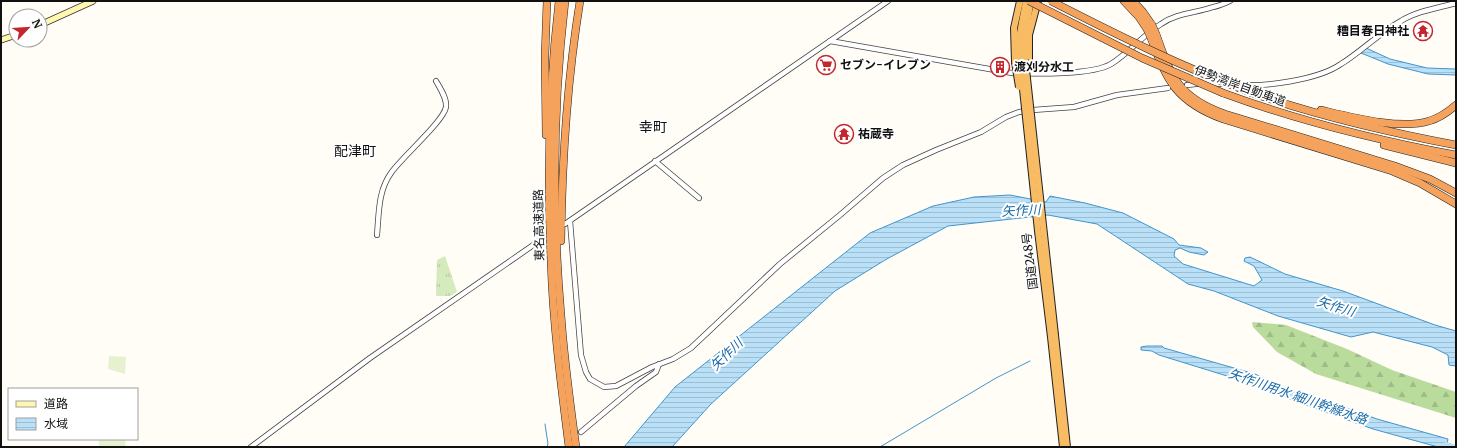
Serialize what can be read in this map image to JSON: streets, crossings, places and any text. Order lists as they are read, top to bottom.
{
  "streets": {
    "highway": ["伊勢湾岸自動車道", "東名高速道路", "国道248号"]
  },
  "crossings": [
    ["伊勢湾岸自動車道", "国道248号"]
  ],
  "districts": ["幸町", "配津町"],
  "water": ["矢作川", "矢作川用水 細川幹線水路"],
  "places": {
    "temple": ["糟目春日神社", "祐蔵寺"],
    "supermarket": ["セブン-イレブン"],
    "building": ["渡刈分水工"]
  },
  "legend": ["道路", "水域"],
  "north": "top right"
}
